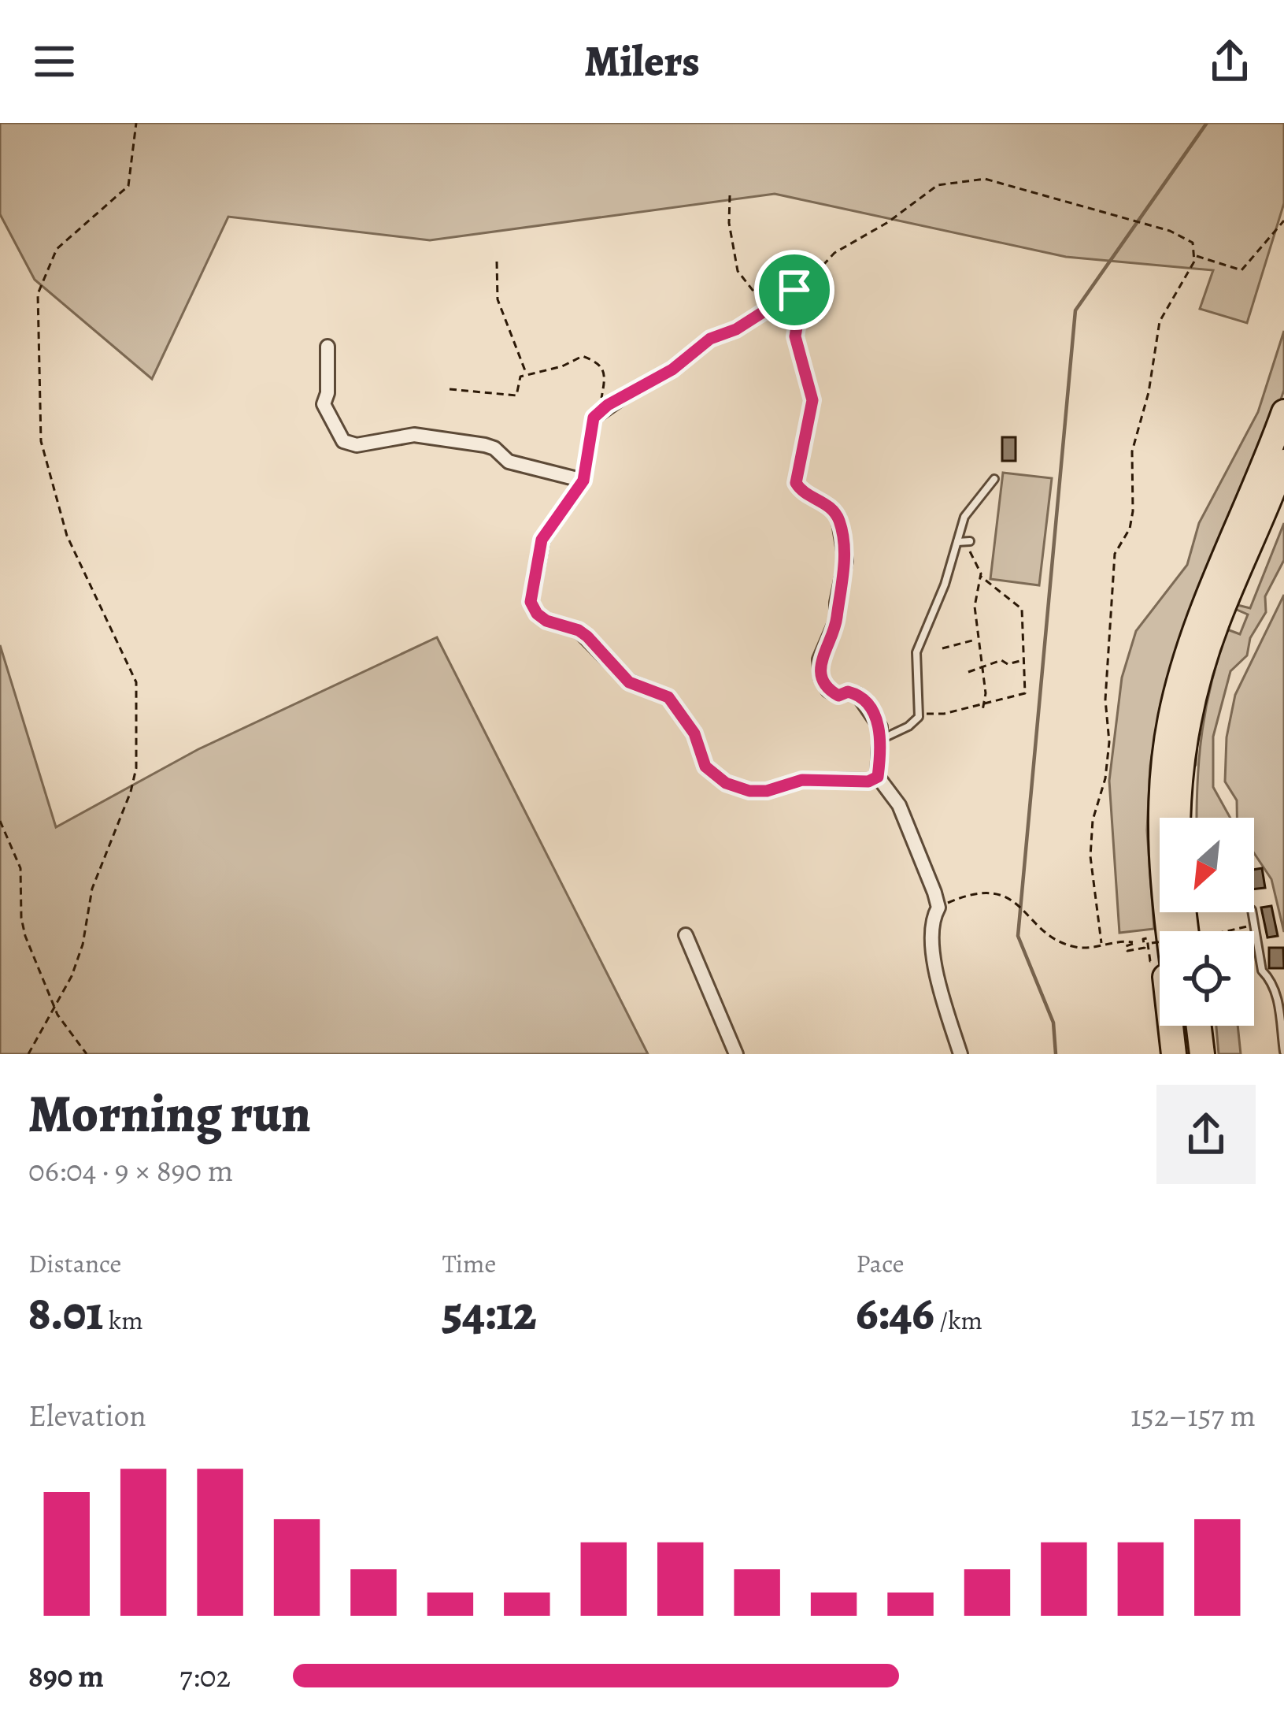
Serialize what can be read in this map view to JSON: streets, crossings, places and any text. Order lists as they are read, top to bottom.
{
  "north": "bottom left",
  "page": {
    "header": "Milers",
    "heading": ["Morning run", "06:04 · 9 × 890 m"],
    "stats": [
      ["Distance", "8.01 km"],
      ["Time", "54:12"],
      ["Pace", "6:46 /km"]
    ],
    "chart": ["Elevation", "152–157 m"],
    "list": [
      {
        "name": "890 m",
        "note": "7:02"
      }
    ]
  }
}
